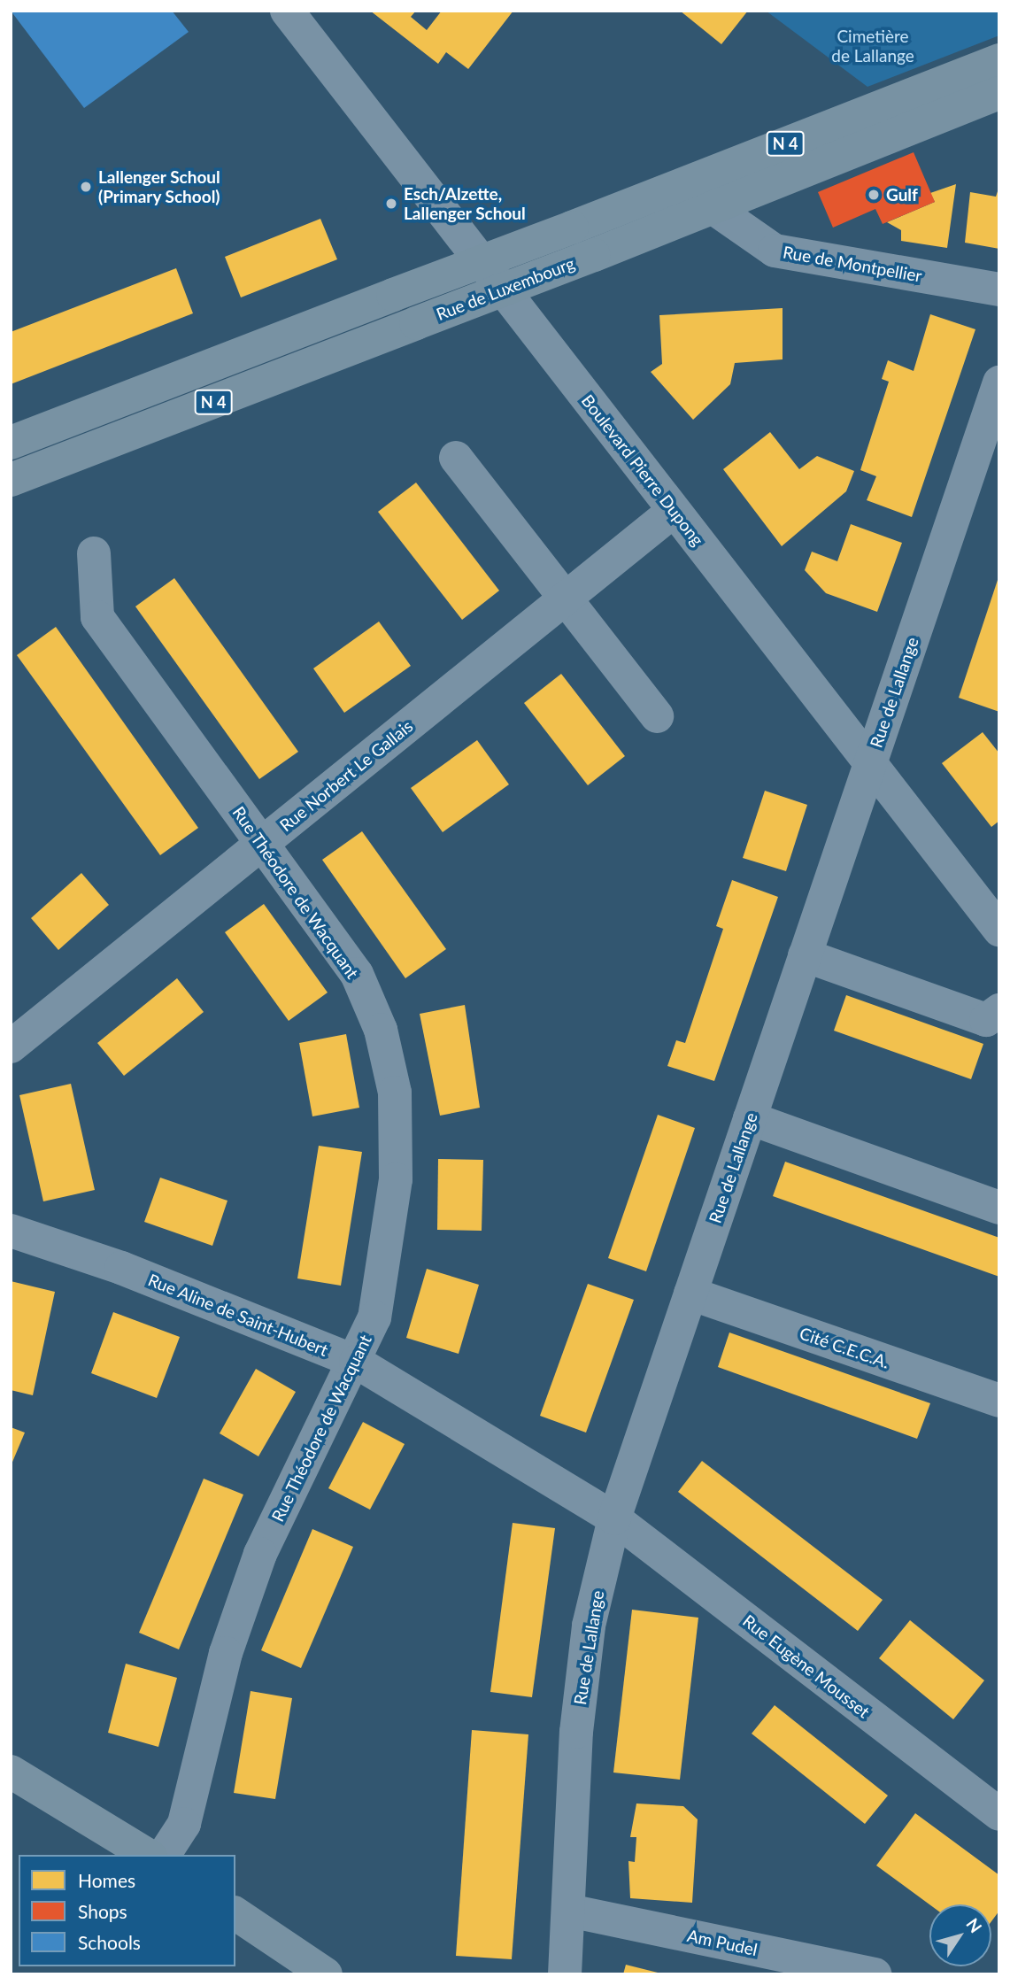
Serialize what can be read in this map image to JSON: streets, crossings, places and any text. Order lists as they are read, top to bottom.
{
  "streets": {
    "main road": ["N 4", "Rue de Luxembourg"],
    "street": [
      "Rue de Montpellier",
      "Boulevard Pierre Dupong",
      "Rue de Lallange",
      "Rue Norbert Le Gallais",
      "Rue Théodore de Wacquant",
      "Rue Aline de Saint-Hubert",
      "Cité C.E.C.A.",
      "Rue Eugène Mousset",
      "Am Pudel"
    ]
  },
  "crossings": [
    ["Rue de Montpellier", "Rue de Luxembourg"],
    ["Boulevard Pierre Dupong", "Rue de Lallange"],
    ["Boulevard Pierre Dupong", "Rue Norbert Le Gallais"],
    ["Rue de Lallange", "Rue Aline de Saint-Hubert"],
    ["Rue de Lallange", "Cité C.E.C.A."],
    ["Rue de Lallange", "Rue Eugène Mousset"],
    ["Rue de Lallange", "Am Pudel"],
    ["Rue Norbert Le Gallais", "Rue Théodore de Wacquant"],
    ["Rue Théodore de Wacquant", "Rue Aline de Saint-Hubert"],
    ["Rue Aline de Saint-Hubert", "Rue Eugène Mousset"]
  ],
  "parks": ["Cimetière de Lallange"],
  "places": ["Lallenger Schoul (Primary School)", "Gulf", "Esch/Alzette, Lallenger Schoul"],
  "legend": ["Homes", "Shops", "Schools"],
  "north": "top right"
}
